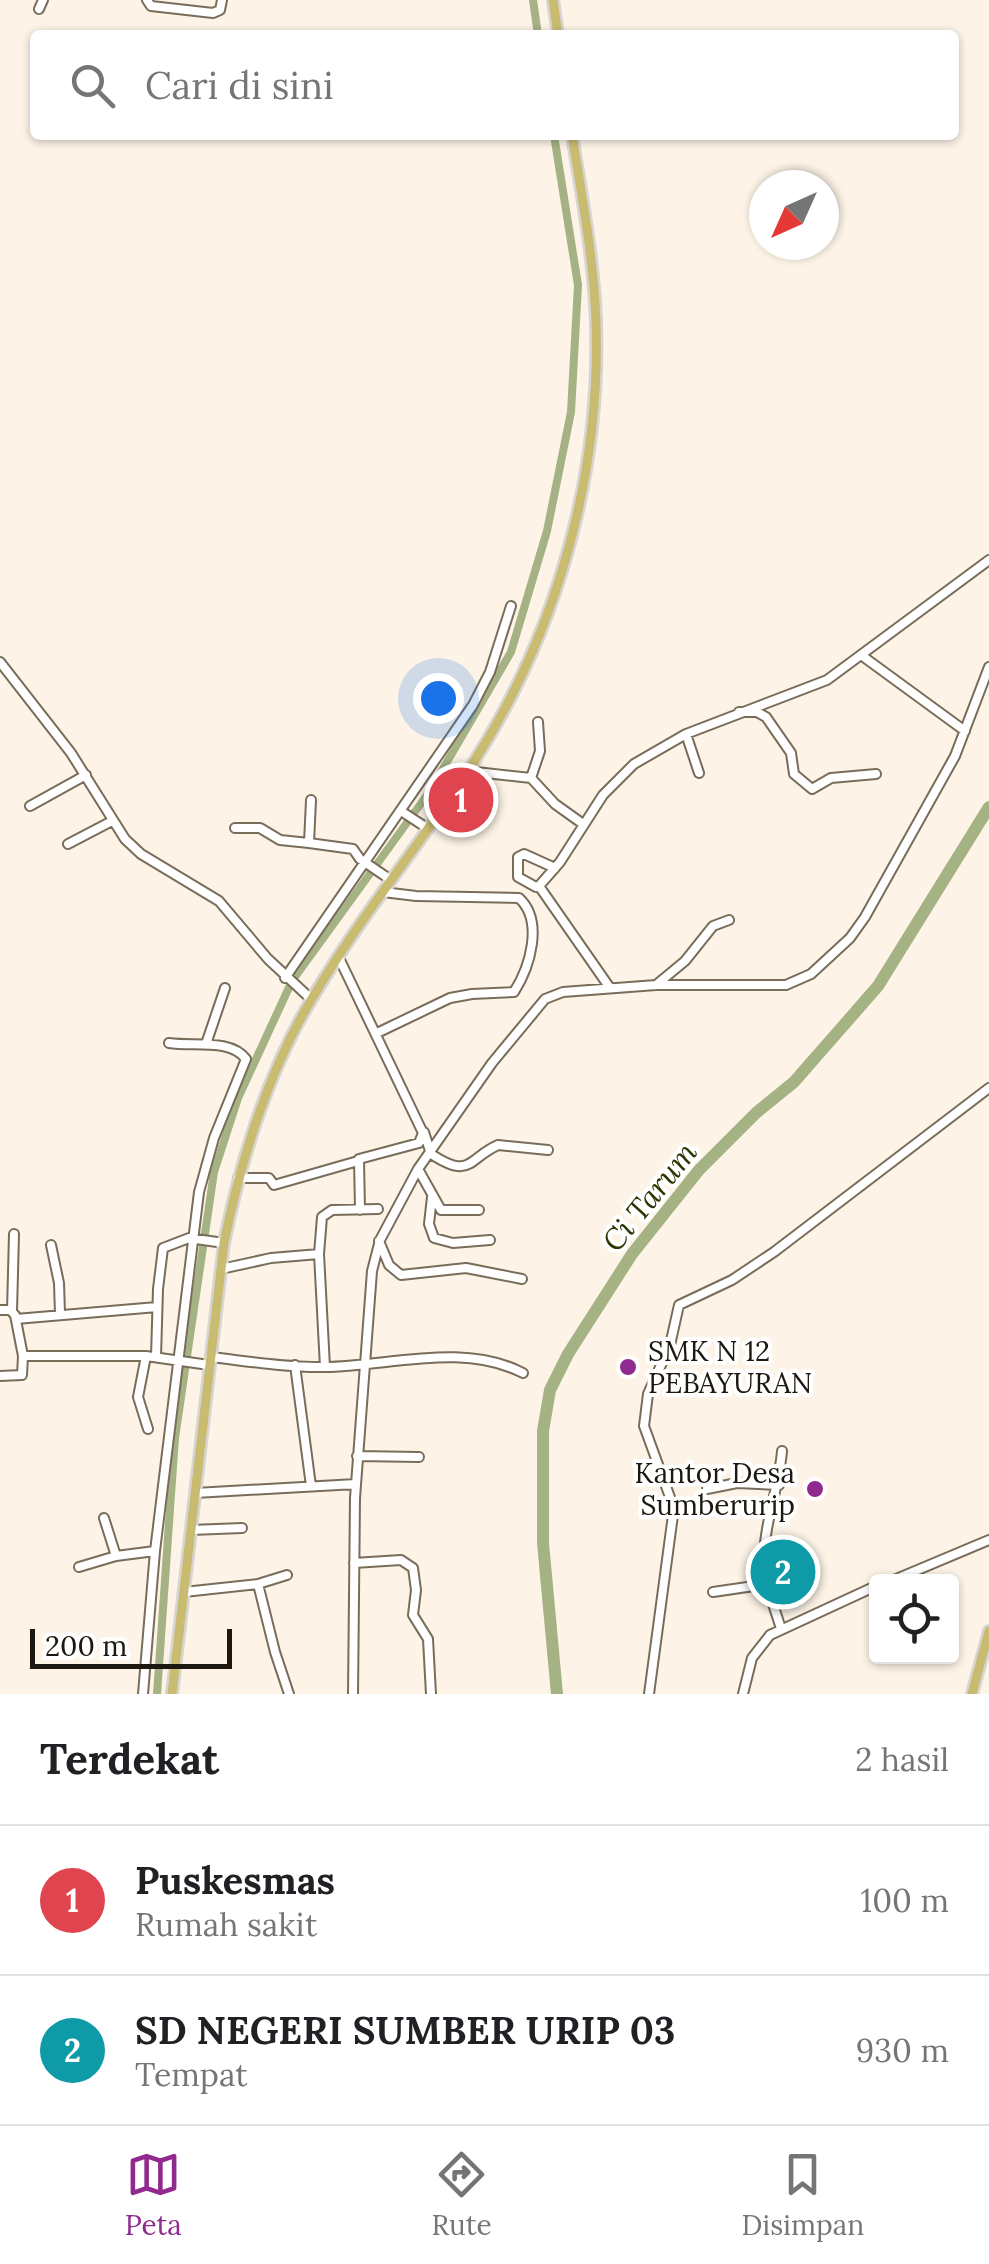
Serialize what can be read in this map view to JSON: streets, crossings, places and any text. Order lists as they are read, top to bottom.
{
  "water": ["Ci Tarum"],
  "places": ["SMK N 12 PEBAYURAN", "Kantor Desa Sumberurip"],
  "scale_bar": "200 m",
  "north": "bottom left",
  "page": {
    "search": "Cari di sini",
    "pins": ["1", "2"],
    "scale": "200 m",
    "heading": ["Terdekat", "2 hasil"],
    "list": [
      {
        "mark": "1",
        "name": "Puskesmas",
        "note": "Rumah sakit",
        "value": "100 m"
      },
      {
        "mark": "2",
        "name": "SD NEGERI SUMBER URIP 03",
        "note": "Tempat",
        "value": "930 m"
      }
    ],
    "nav": ["Peta", "Rute", "Disimpan"]
  }
}
